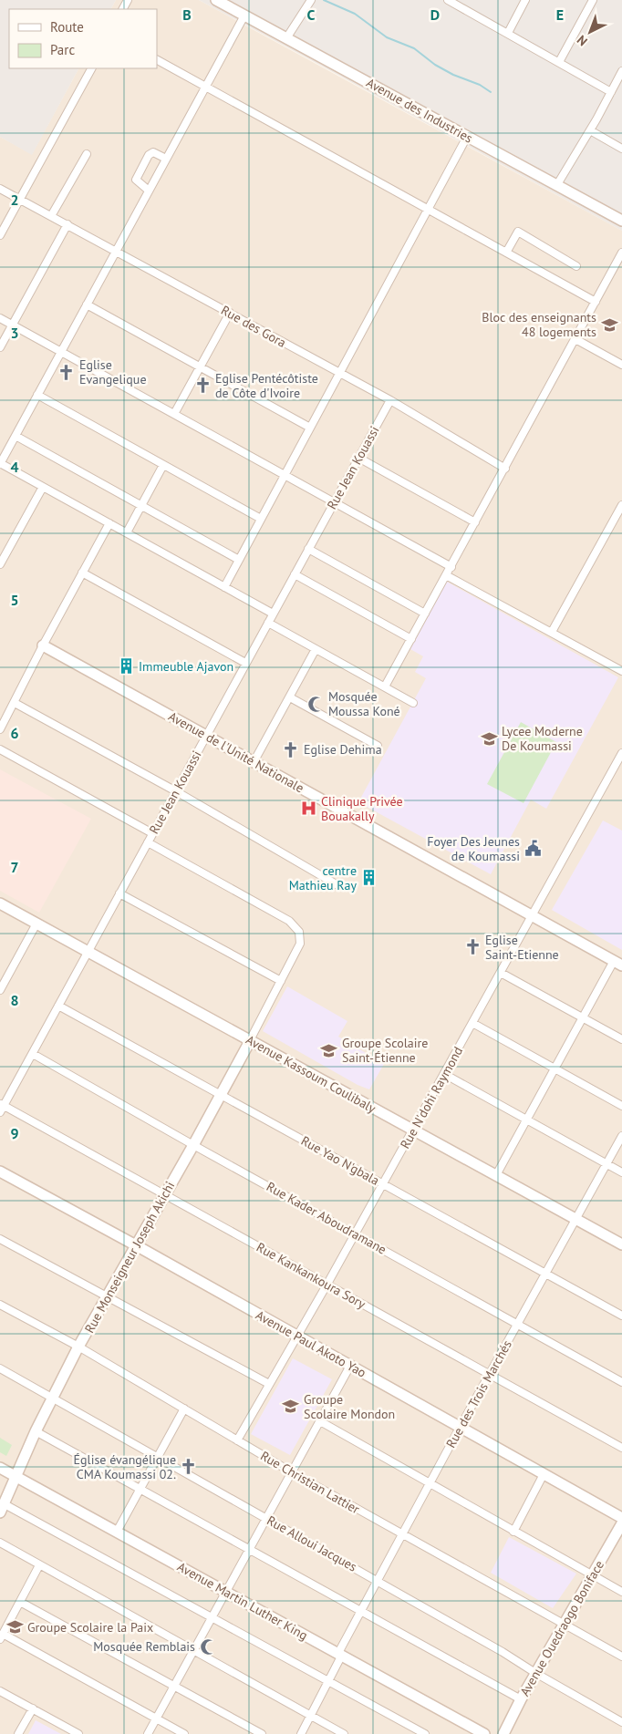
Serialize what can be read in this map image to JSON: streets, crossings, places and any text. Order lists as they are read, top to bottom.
{
  "streets": {
    "street": [
      "Avenue des Industries",
      "Rue des Gora",
      "Rue Jean Kouassi",
      "Avenue de l'Unité Nationale",
      "Avenue Kassoum Coulibaly",
      "Rue N'dohi Raymond",
      "Rue Yao N'gbala",
      "Rue Kader Aboudramane",
      "Rue Monseigneur Joseph Akichi",
      "Rue Kankankoura Sory",
      "Avenue Paul Akoto Yao",
      "Rue des Trois Marchés",
      "Rue Christian Lattier",
      "Rue Alloui Jacques",
      "Avenue Martin Luther King",
      "Avenue Ouedraogo Boniface"
    ]
  },
  "crossings": [
    ["Rue des Gora", "Rue Jean Kouassi"],
    ["Rue Jean Kouassi", "Avenue de l'Unité Nationale"],
    ["Rue Jean Kouassi", "Avenue Kassoum Coulibaly"],
    ["Rue Jean Kouassi", "Rue Yao N'gbala"],
    ["Rue Jean Kouassi", "Rue Kader Aboudramane"],
    ["Rue Jean Kouassi", "Rue Monseigneur Joseph Akichi"],
    ["Rue Jean Kouassi", "Rue Kankankoura Sory"],
    ["Avenue de l'Unité Nationale", "Rue N'dohi Raymond"],
    ["Avenue Kassoum Coulibaly", "Rue N'dohi Raymond"],
    ["Avenue Kassoum Coulibaly", "Rue Monseigneur Joseph Akichi"],
    ["Avenue Kassoum Coulibaly", "Rue des Trois Marchés"],
    ["Rue N'dohi Raymond", "Rue Yao N'gbala"],
    ["Rue N'dohi Raymond", "Rue Kader Aboudramane"],
    ["Rue N'dohi Raymond", "Rue Kankankoura Sory"],
    ["Rue N'dohi Raymond", "Avenue Paul Akoto Yao"],
    ["Rue N'dohi Raymond", "Rue Christian Lattier"],
    ["Rue Yao N'gbala", "Rue Monseigneur Joseph Akichi"],
    ["Rue Yao N'gbala", "Rue des Trois Marchés"],
    ["Rue Kader Aboudramane", "Rue Monseigneur Joseph Akichi"],
    ["Rue Kader Aboudramane", "Rue des Trois Marchés"],
    ["Rue Monseigneur Joseph Akichi", "Rue Kankankoura Sory"],
    ["Rue Monseigneur Joseph Akichi", "Avenue Paul Akoto Yao"],
    ["Rue Monseigneur Joseph Akichi", "Rue Christian Lattier"],
    ["Rue Monseigneur Joseph Akichi", "Rue Alloui Jacques"],
    ["Rue Monseigneur Joseph Akichi", "Avenue Martin Luther King"],
    ["Rue Kankankoura Sory", "Rue des Trois Marchés"],
    ["Avenue Paul Akoto Yao", "Rue des Trois Marchés"],
    ["Rue des Trois Marchés", "Rue Christian Lattier"],
    ["Rue des Trois Marchés", "Rue Alloui Jacques"],
    ["Rue des Trois Marchés", "Avenue Martin Luther King"],
    ["Rue Christian Lattier", "Avenue Ouedraogo Boniface"],
    ["Rue Alloui Jacques", "Avenue Ouedraogo Boniface"]
  ],
  "places": {
    "school or university": [
      "Bloc des enseignants 48 logements",
      "Lycee Moderne De Koumassi",
      "Groupe Scolaire Saint-Étienne",
      "Groupe Scolaire Mondon",
      "Groupe Scolaire la Paix"
    ],
    "church": [
      "Eglise Evangelique",
      "Eglise Pentécôtiste de Côte d'Ivoire",
      "Eglise Dehima",
      "Eglise Saint-Etienne",
      "Église évangélique CMA Koumassi 02."
    ],
    "building": ["Immeuble Ajavon", "centre Mathieu Ray"],
    "mosque": ["Mosquée Moussa Koné", "Mosquée Remblais"],
    "hospital": ["Clinique Privée Bouakally"],
    "public building": ["Foyer Des Jeunes de Koumassi"]
  },
  "legend": ["Route", "Parc"],
  "north": "bottom left",
  "grid": {
    "columns": [
      "B",
      "C",
      "D",
      "E"
    ],
    "rows": [
      "2",
      "3",
      "4",
      "5",
      "6",
      "7",
      "8",
      "9"
    ]
  }
}
